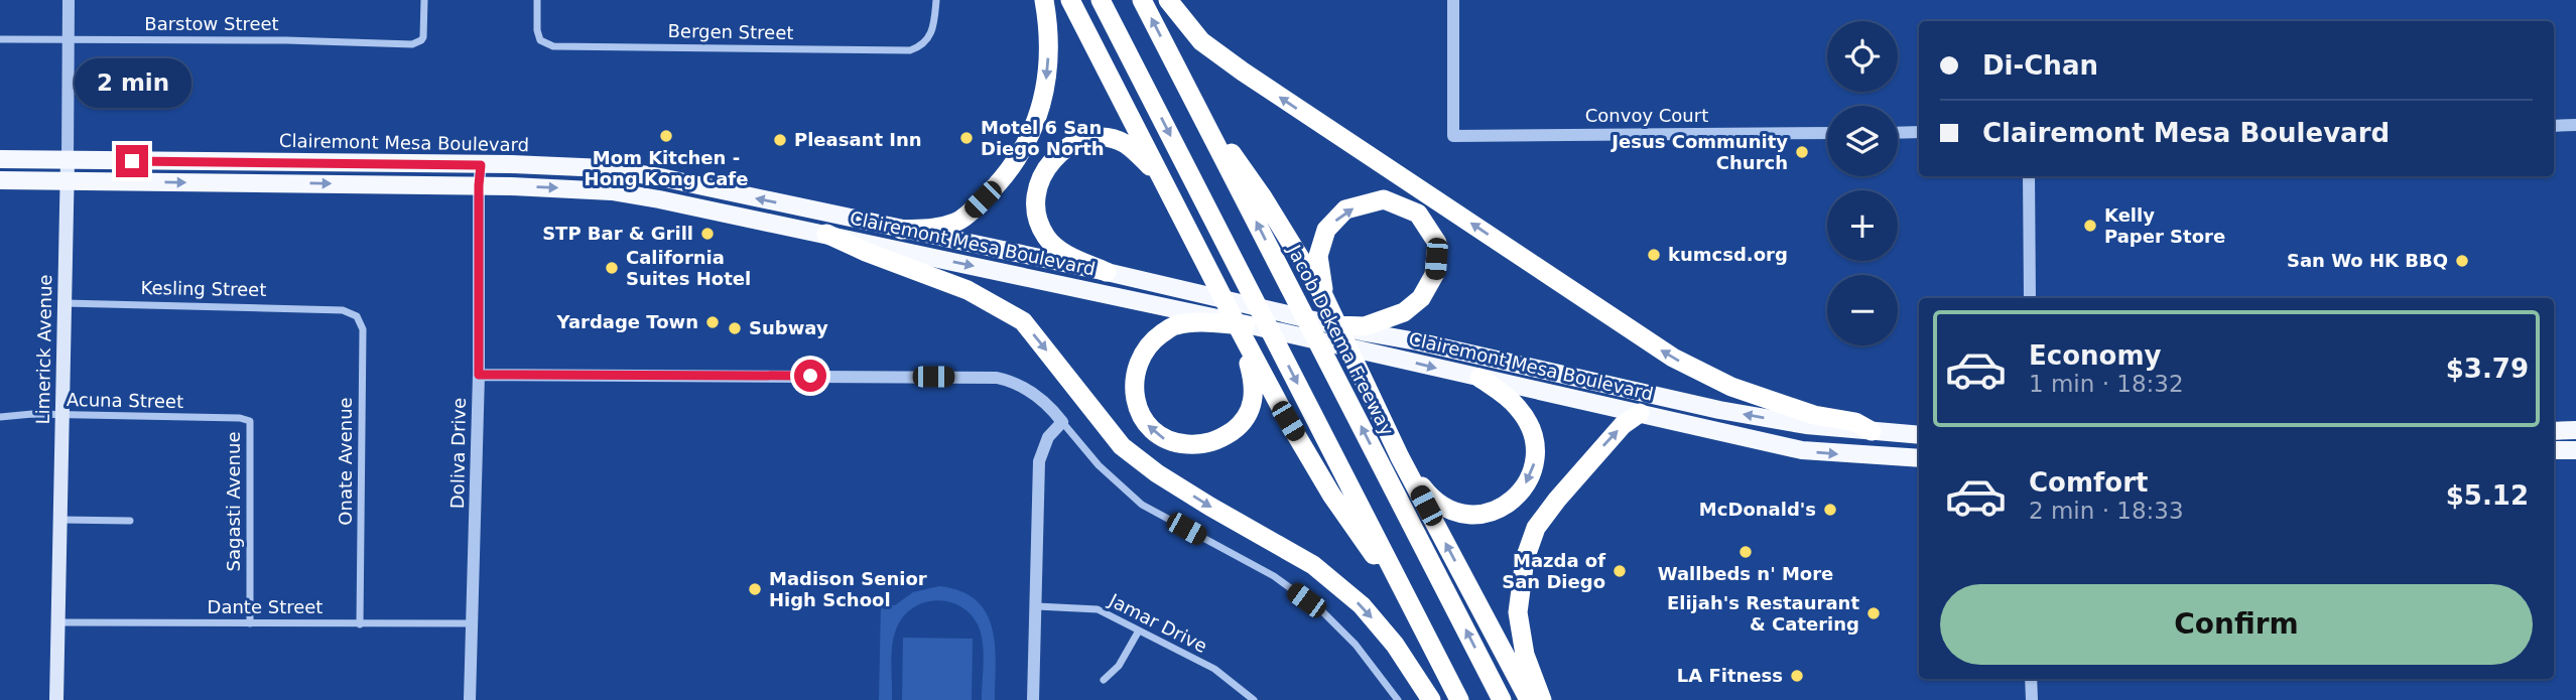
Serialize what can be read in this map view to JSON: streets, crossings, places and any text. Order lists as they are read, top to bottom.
{
  "streets": {
    "highway": ["Jacob Dekema Freeway"],
    "main road": ["Clairemont Mesa Boulevard", "Limerick Avenue"],
    "street": [
      "Barstow Street",
      "Bergen Street",
      "Convoy Court",
      "Kesling Street",
      "Acuna Street",
      "Doliva Drive",
      "Onate Avenue",
      "Sagasti Avenue",
      "Dante Street",
      "Jamar Drive"
    ]
  },
  "crossings": [
    ["Barstow Street", "Limerick Avenue"],
    ["Clairemont Mesa Boulevard", "Limerick Avenue"],
    ["Clairemont Mesa Boulevard", "Doliva Drive"],
    ["Kesling Street", "Limerick Avenue"],
    ["Kesling Street", "Onate Avenue"],
    ["Limerick Avenue", "Acuna Street"],
    ["Limerick Avenue", "Dante Street"],
    ["Acuna Street", "Sagasti Avenue"],
    ["Doliva Drive", "Dante Street"],
    ["Onate Avenue", "Dante Street"],
    ["Sagasti Avenue", "Dante Street"]
  ],
  "places": [
    "Mom Kitchen - Hong Kong Cafe",
    "Motel 6 San Diego North",
    "Pleasant Inn",
    "Jesus Community Church",
    "Kelly Paper Store",
    "STP Bar & Grill",
    "kumcsd.org",
    "San Wo HK BBQ",
    "California Suites Hotel",
    "Yardage Town",
    "Subway",
    "McDonald's",
    "Wallbeds n' More",
    "Mazda of San Diego",
    "Madison Senior High School",
    "Elijah's Restaurant & Catering",
    "LA Fitness"
  ],
  "page": {
    "map_buttons": ["+", "−"],
    "banner": ["Di-Chan", "Clairemont Mesa Boulevard"],
    "bubble": "2 min",
    "list": [
      {
        "name": "Economy",
        "note": "1 min · 18:32",
        "value": "$3.79"
      },
      {
        "name": "Comfort",
        "note": "2 min · 18:33",
        "value": "$5.12"
      }
    ],
    "buttons": "Confirm"
  }
}
